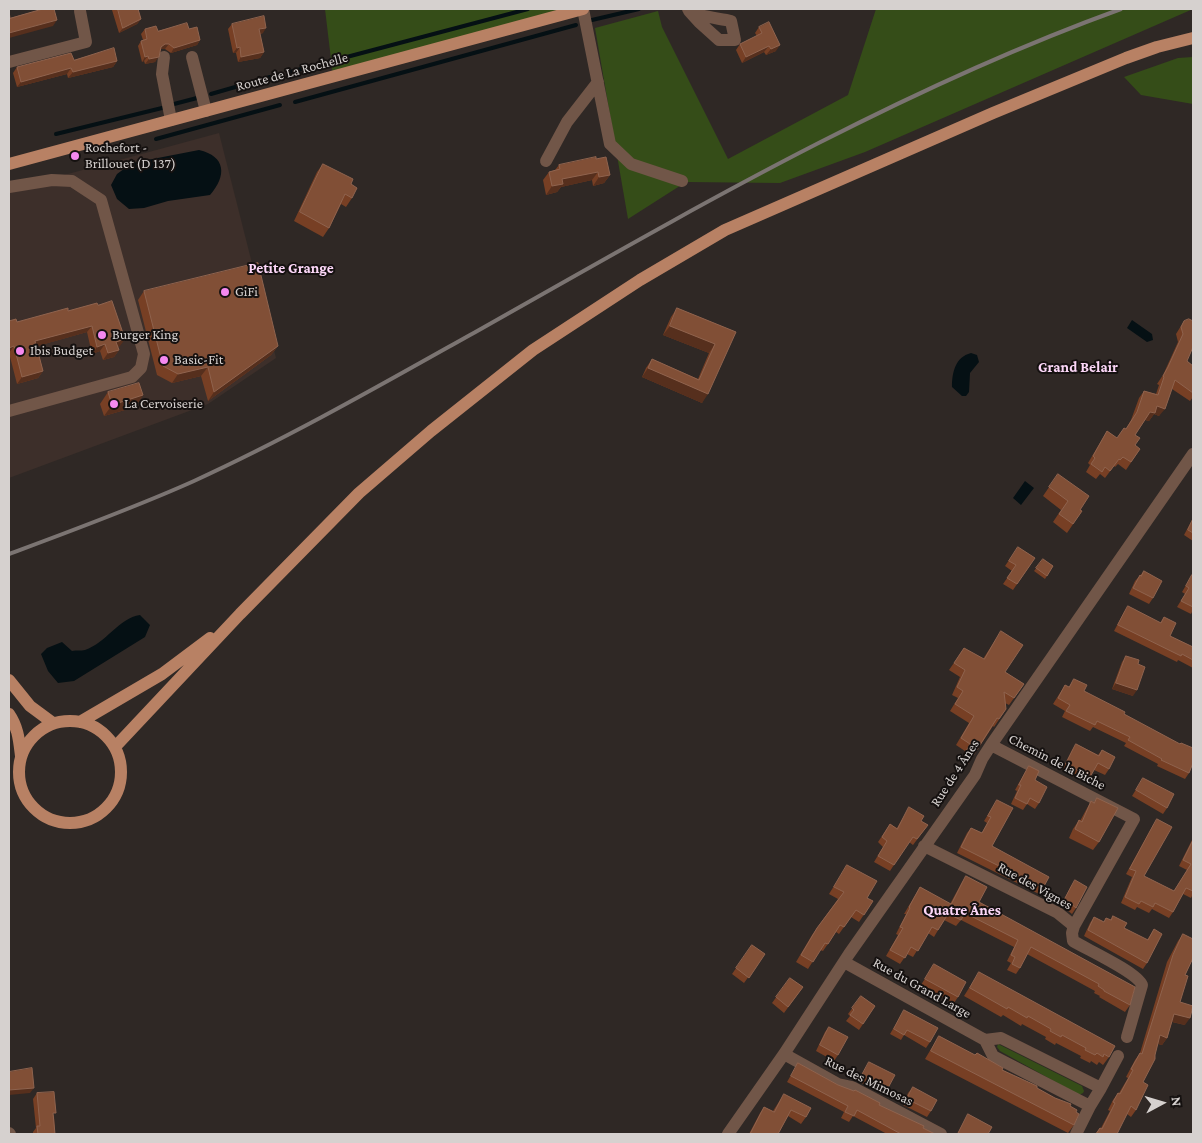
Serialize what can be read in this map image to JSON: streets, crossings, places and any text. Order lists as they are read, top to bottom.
{
  "streets": {
    "main road": ["Route de La Rochelle"],
    "street": [
      "Chemin de la Biche",
      "Rue de 4 Ânes",
      "Rue des Vignes",
      "Rue du Grand Large",
      "Rue des Mimosas"
    ]
  },
  "crossings": [
    ["Chemin de la Biche", "Rue de 4 Ânes"],
    ["Chemin de la Biche", "Rue des Vignes"],
    ["Rue de 4 Ânes", "Rue des Vignes"],
    ["Rue de 4 Ânes", "Rue du Grand Large"],
    ["Rue de 4 Ânes", "Rue des Mimosas"]
  ],
  "districts": ["Petite Grange", "Grand Belair", "Quatre Ânes"],
  "places": [
    "Rochefort - Brillouet (D 137)",
    "GiFi",
    "Burger King",
    "Ibis Budget",
    "Basic-Fit",
    "La Cervoiserie"
  ],
  "north": "right"
}
